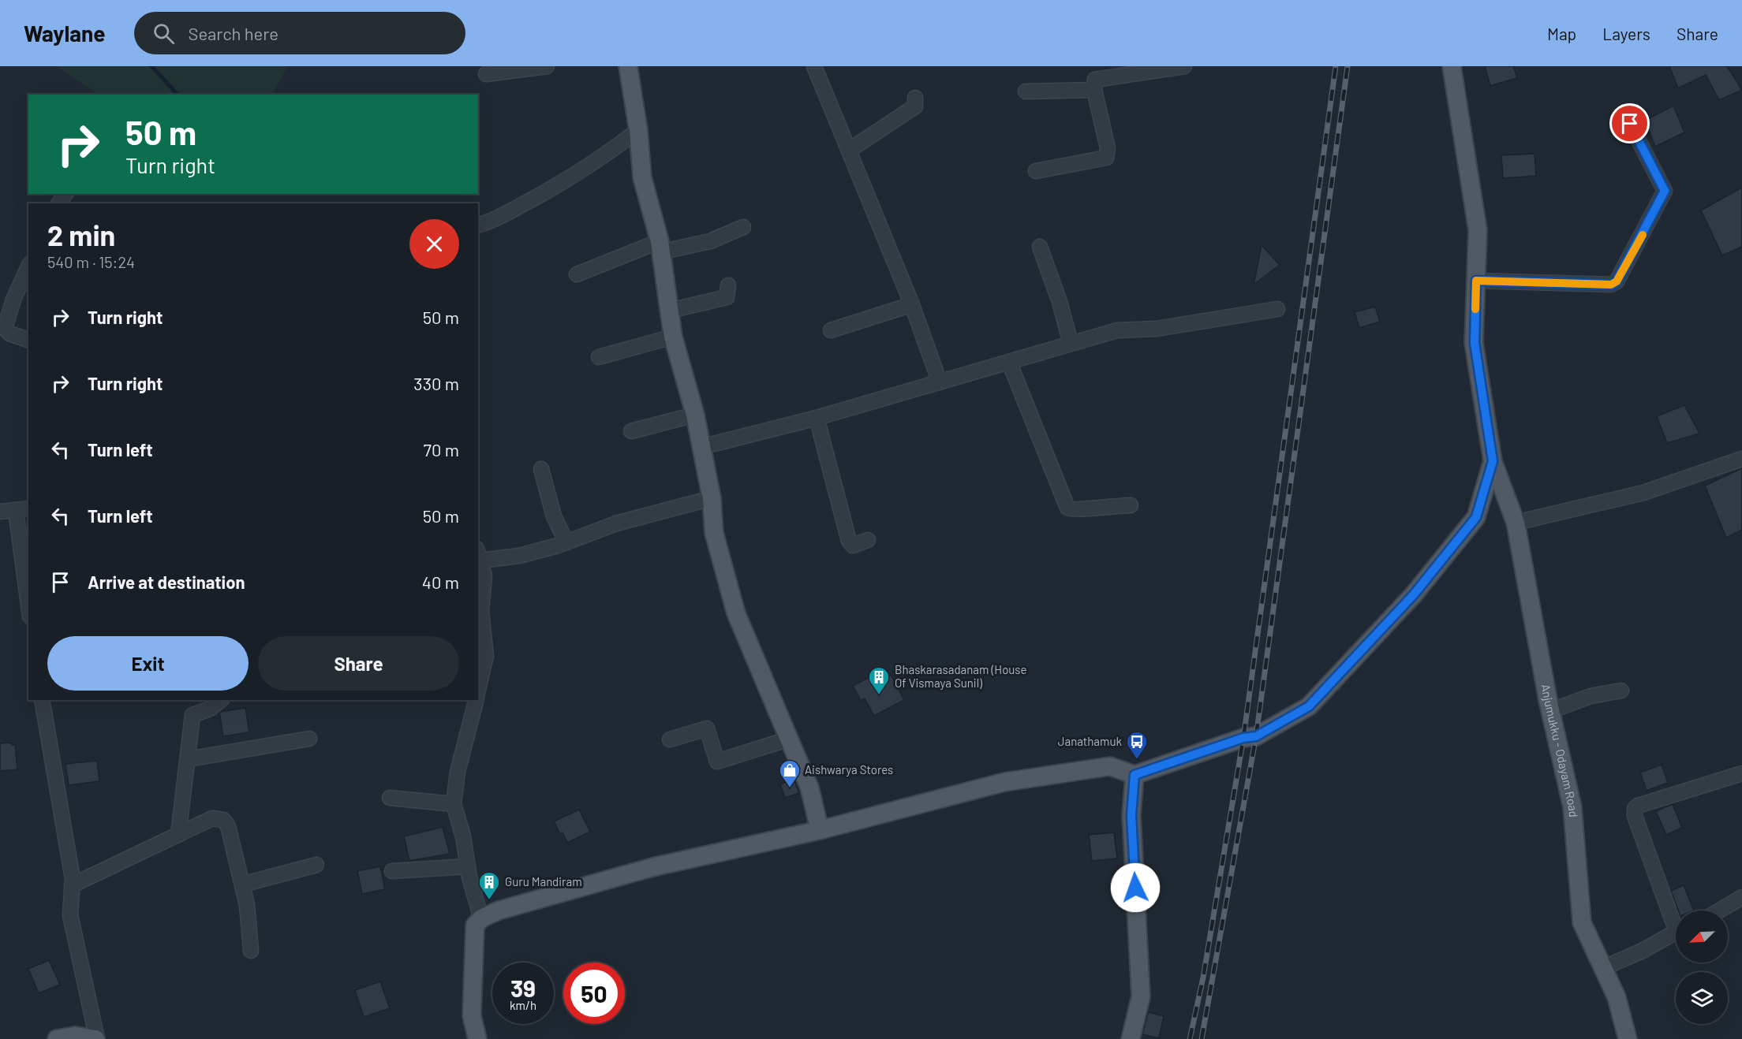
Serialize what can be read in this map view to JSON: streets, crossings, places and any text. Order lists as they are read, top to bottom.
{
  "streets": {
    "main road": ["Anjumukku - Odayam Road"]
  },
  "places": {
    "building": ["Bhaskarasadanam (House Of Vismaya Sunil)", "Guru Mandiram"],
    "bus stop": ["Janathamuk"],
    "shop": ["Aishwarya Stores"]
  },
  "north": "bottom left",
  "page": {
    "header": "Waylane",
    "search": "Search here",
    "nav": ["Map", "Layers", "Share"],
    "turn": ["50 m", "Turn right"],
    "heading": ["2 min", "540 m · 15:24"],
    "list": [
      {
        "name": "Turn right",
        "value": "50 m"
      },
      {
        "name": "Turn right",
        "value": "330 m"
      },
      {
        "name": "Turn left",
        "value": "70 m"
      },
      {
        "name": "Turn left",
        "value": "50 m"
      },
      {
        "name": "Arrive at destination",
        "value": "40 m"
      }
    ],
    "buttons": ["Exit", "Share"],
    "speed": "39 km/h",
    "limit": "50"
  }
}
